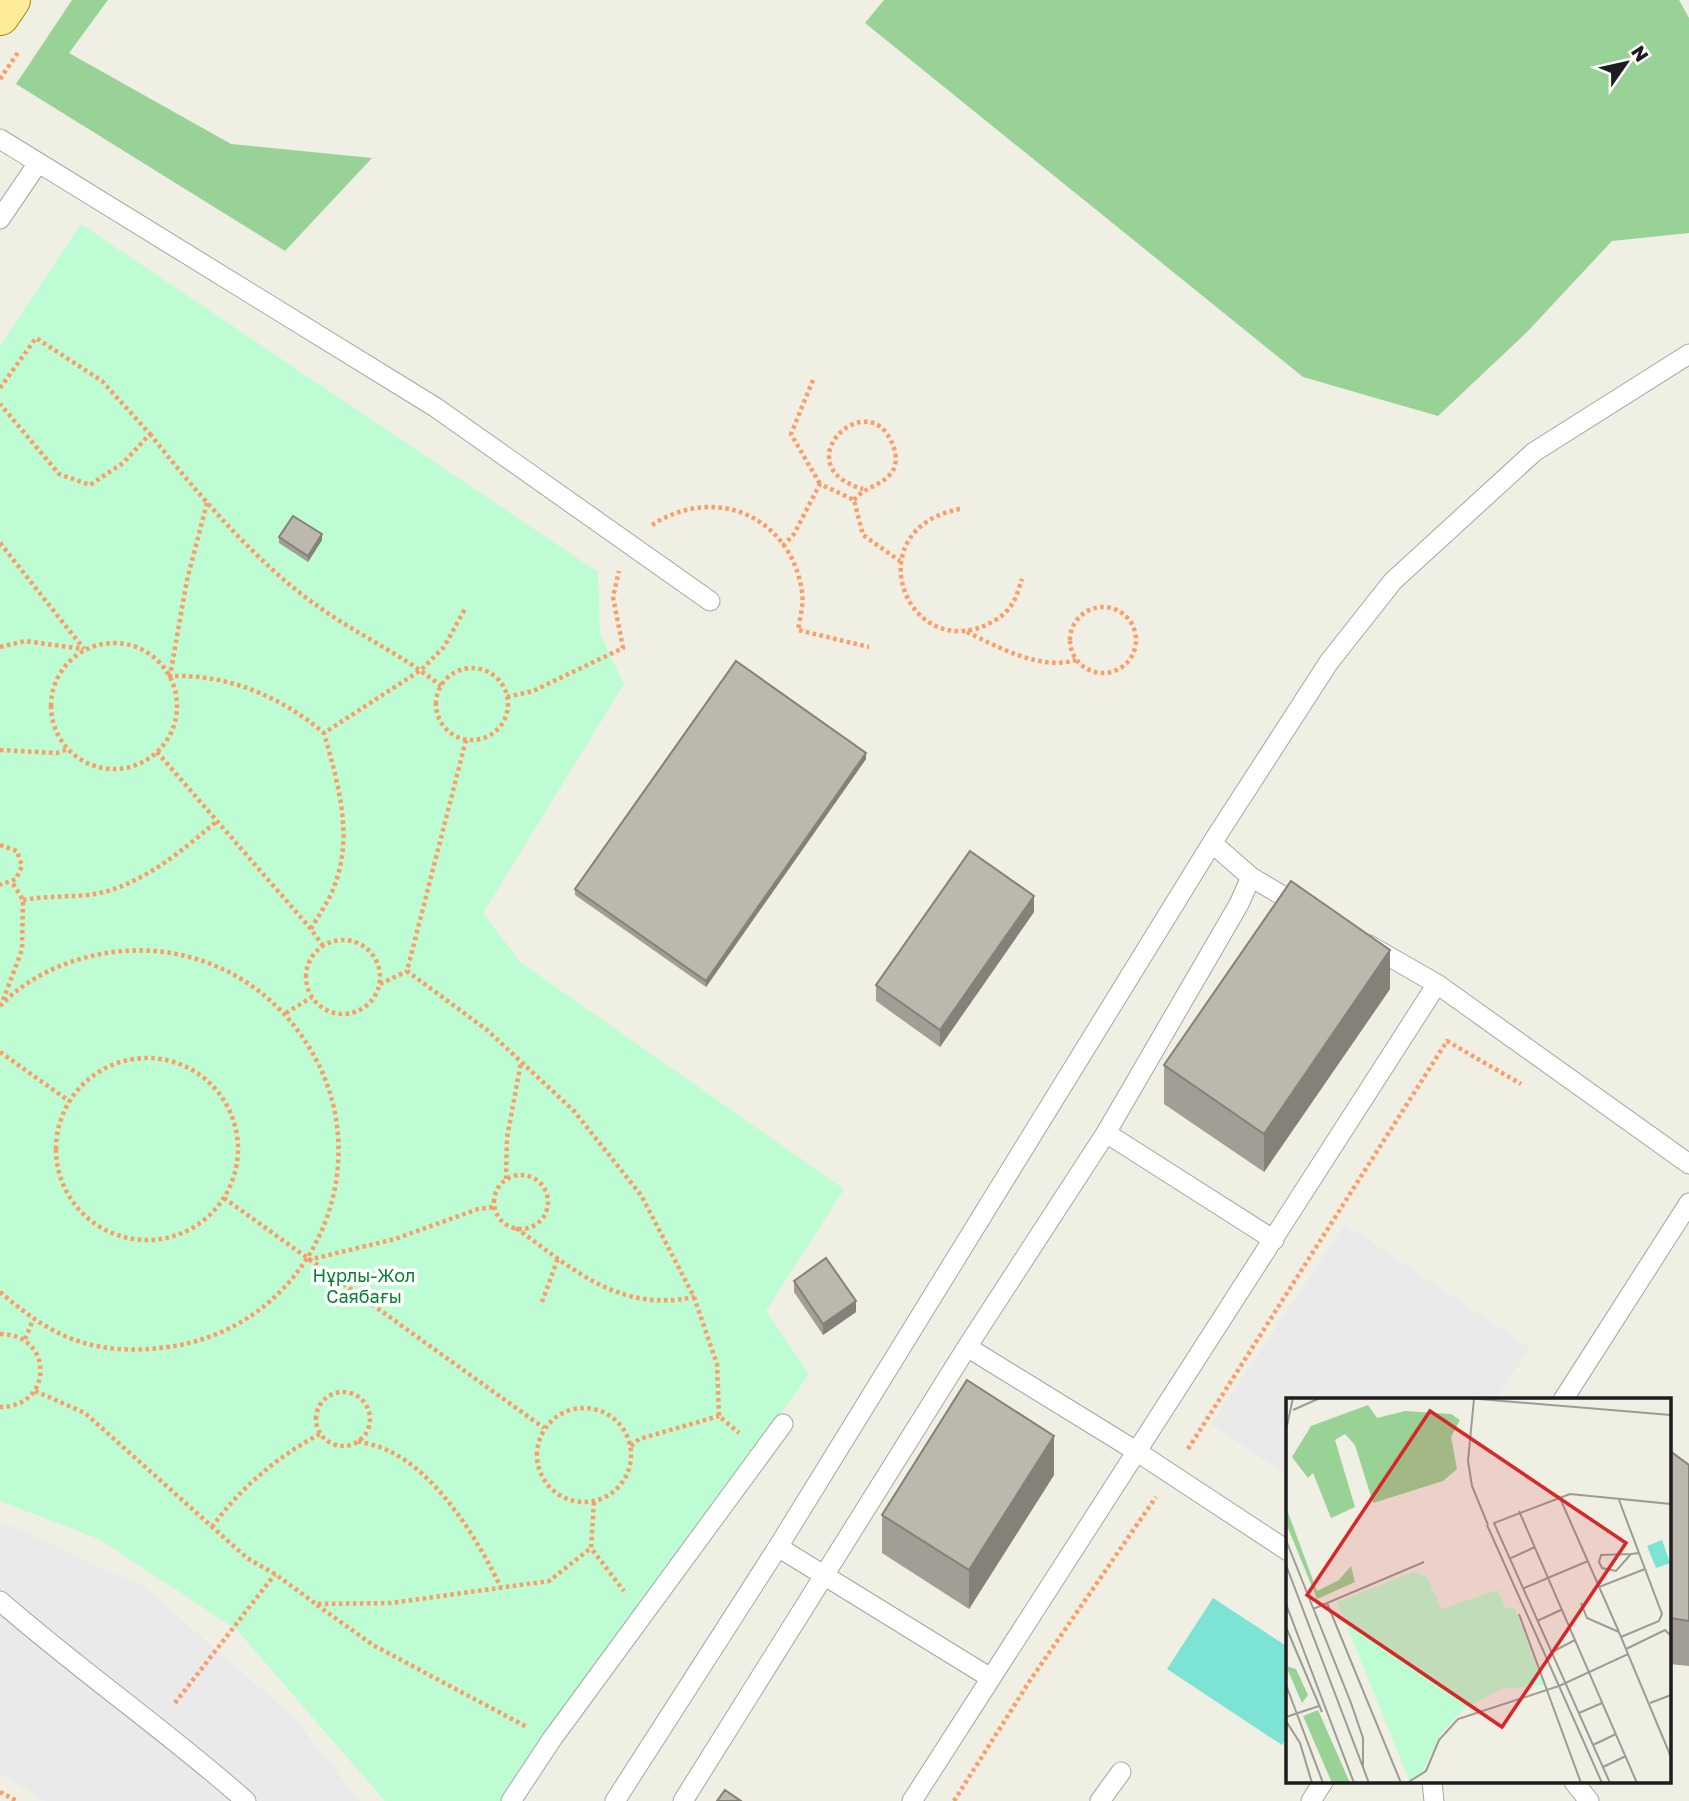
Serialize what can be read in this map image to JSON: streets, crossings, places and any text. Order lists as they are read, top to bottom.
{
  "parks": ["Нұрлы-Жол Саябағы"],
  "north": "top right"
}
